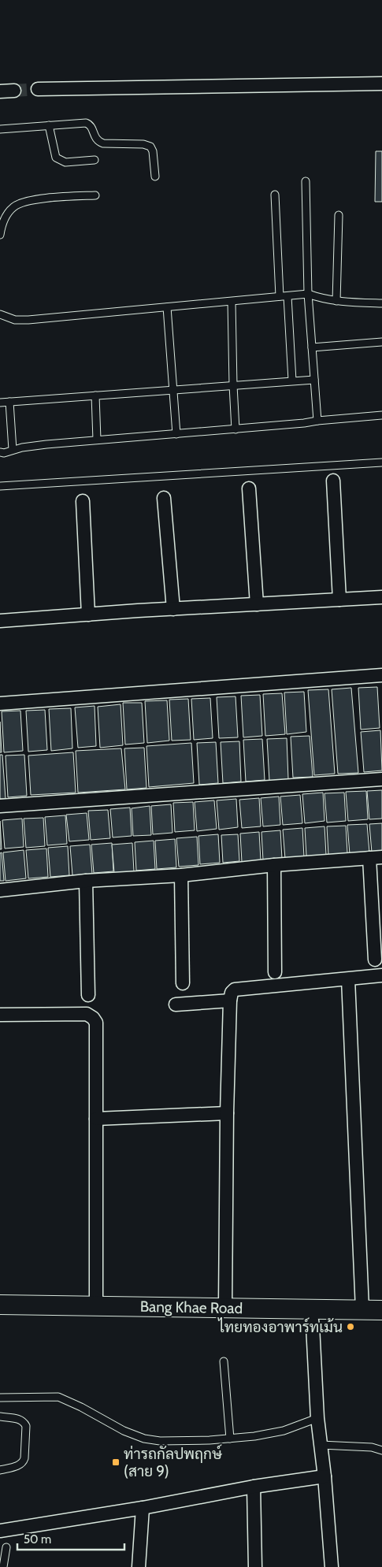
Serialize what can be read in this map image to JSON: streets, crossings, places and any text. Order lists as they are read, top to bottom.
{
  "streets": {
    "main road": ["Bang Khae Road"]
  },
  "places": {
    "other": ["ไทยทองอาพาร์ทเม้น"],
    "transit": ["ท่ารถกัลปพฤกษ์ (สาย 9)"]
  },
  "scale_bar": "50 m"
}
